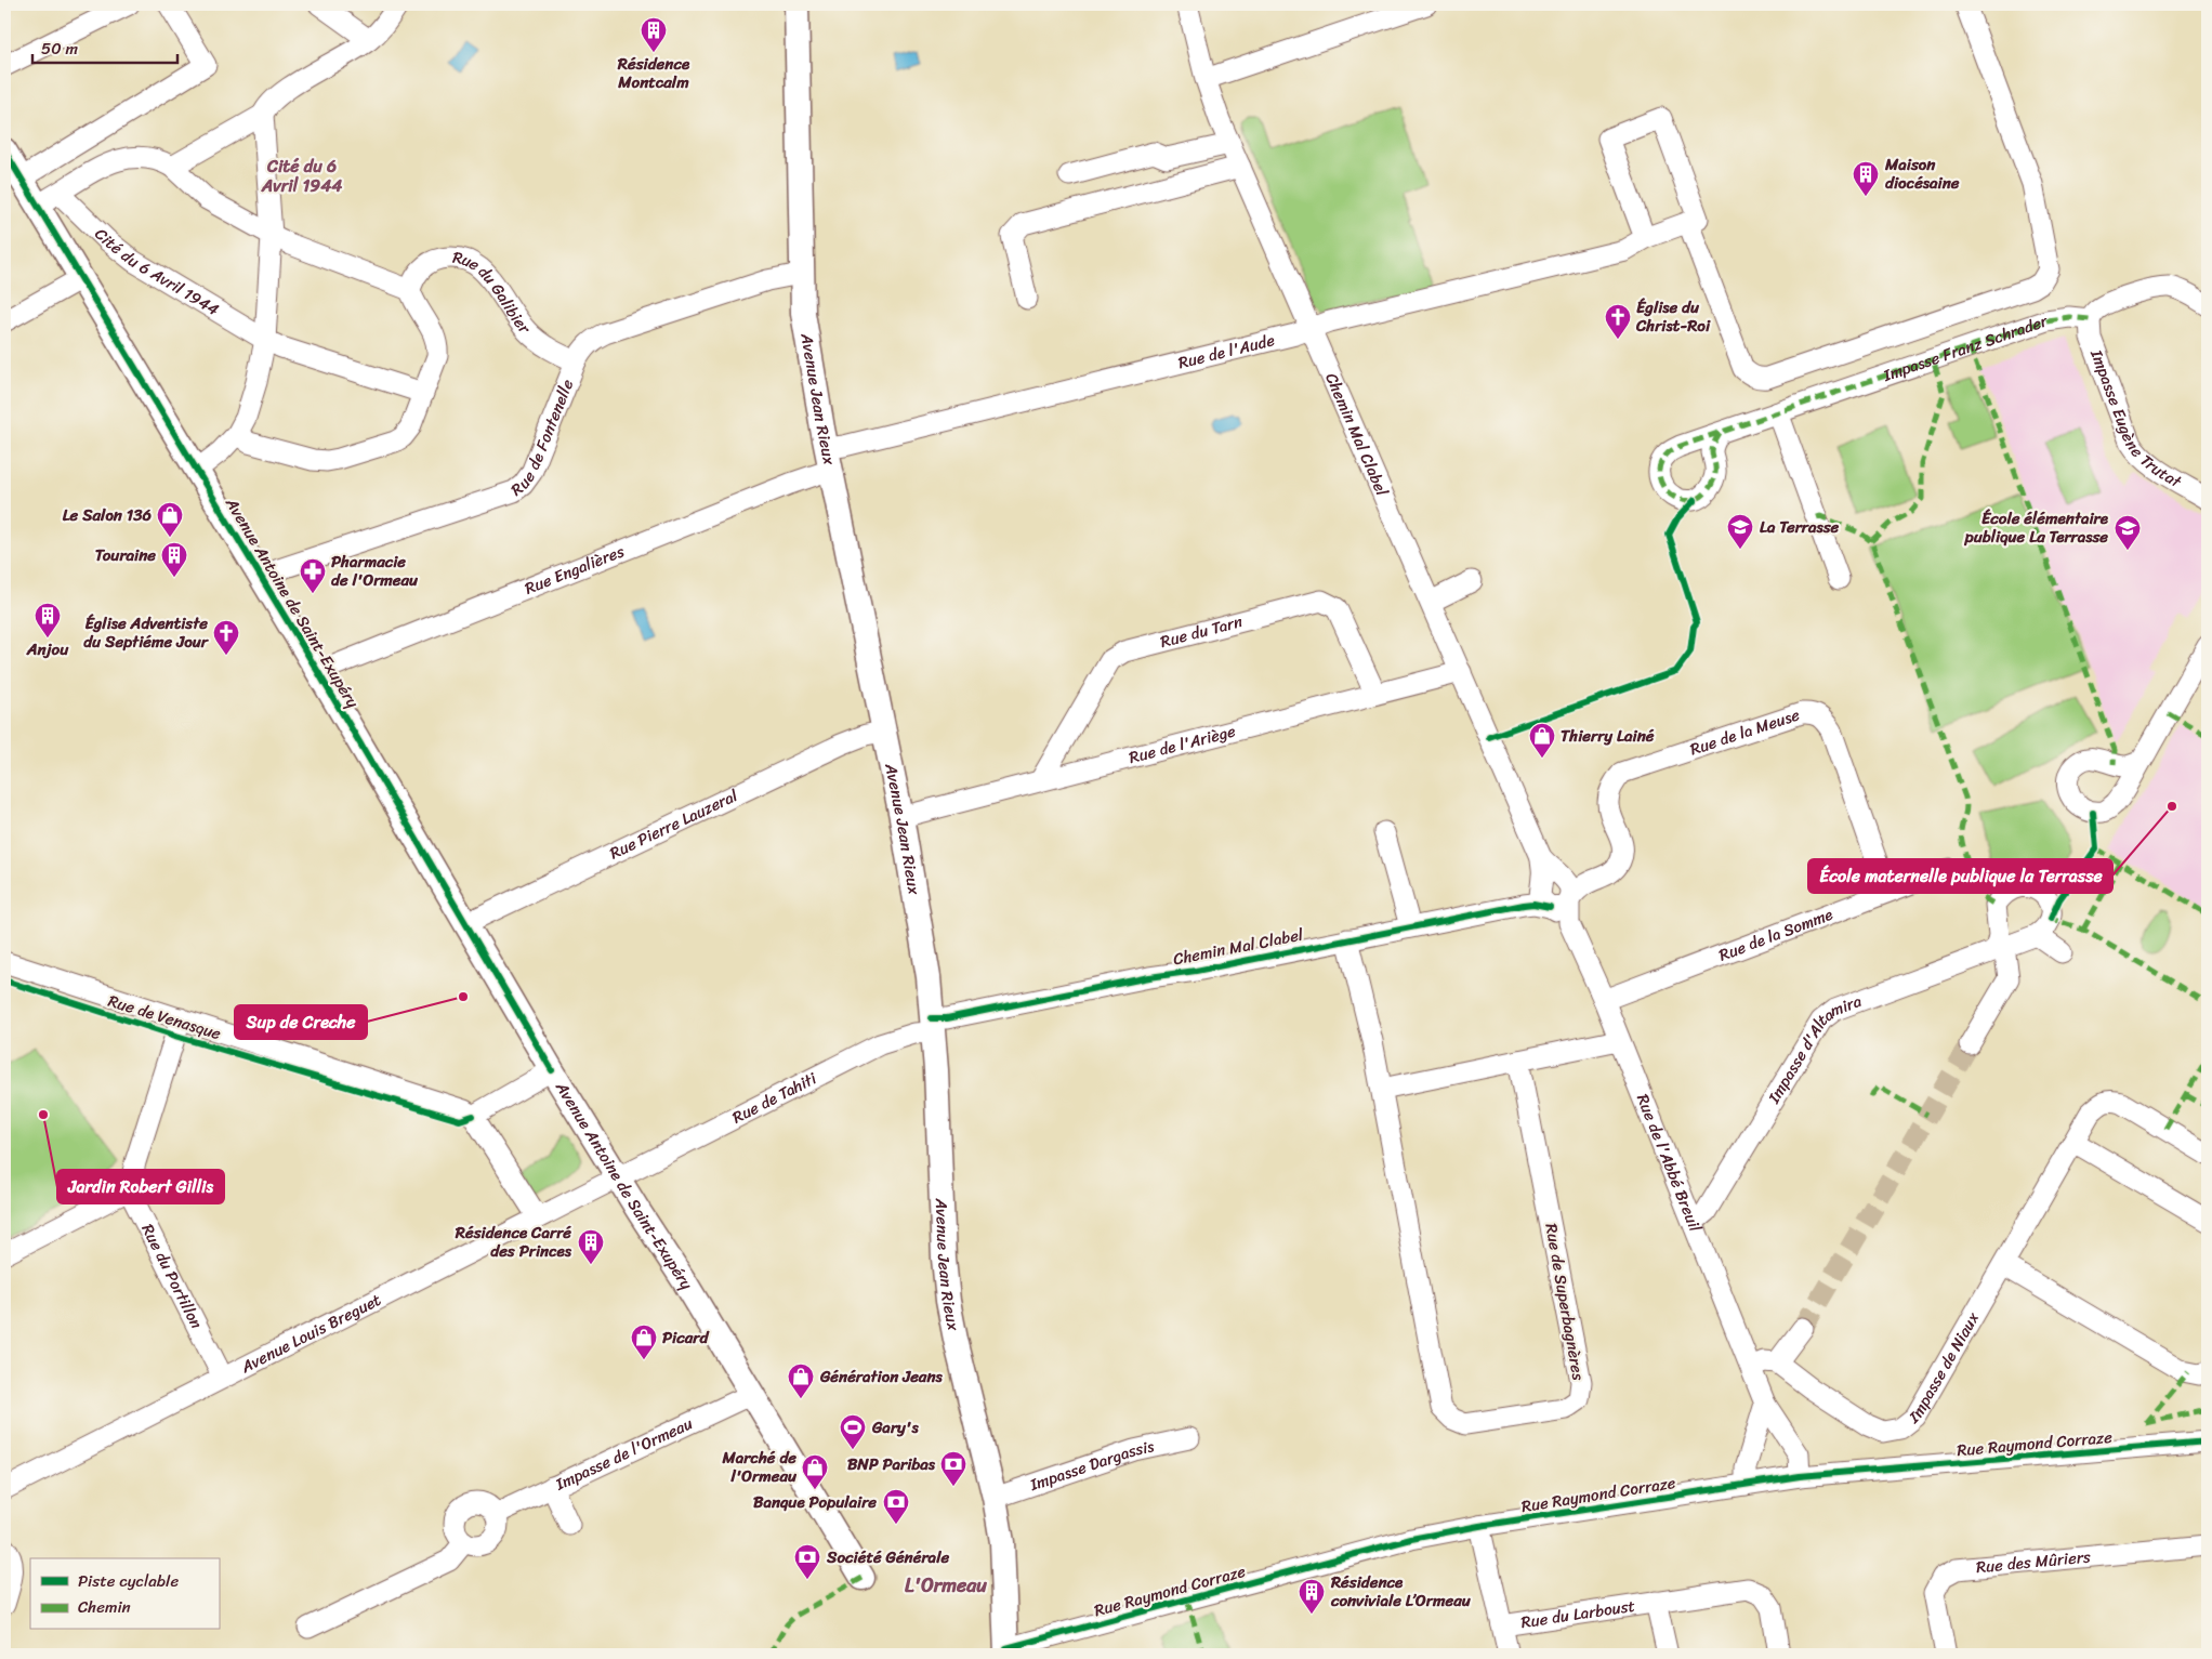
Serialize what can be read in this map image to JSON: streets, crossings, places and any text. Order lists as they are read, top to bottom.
{
  "streets": {
    "main road": ["Avenue Jean Rieux", "Avenue Antoine de Saint-Exupéry"],
    "street": [
      "Cité du 6 Avril 1944",
      "Rue du Galibier",
      "Impasse Franz Schrader",
      "Rue de l'Aude",
      "Impasse Eugène Trutat",
      "Rue de Fontenelle",
      "Chemin Mal Clabel",
      "Rue Engalières",
      "Rue du Tarn",
      "Rue de la Meuse",
      "Rue de l'Ariège",
      "Rue Pierre Lauzeral",
      "Rue de la Somme",
      "Rue de Venasque",
      "Impasse d'Altamira",
      "Rue de Tahiti",
      "Rue de l'Abbé Breuil",
      "Rue du Portillon",
      "Rue de Superbagnères",
      "Avenue Louis Breguet",
      "Impasse de Niaux",
      "Rue Raymond Corraze",
      "Impasse de l'Ormeau",
      "Impasse Dargassis",
      "Rue des Mûriers",
      "Rue du Larboust"
    ]
  },
  "crossings": [
    ["Rue du Galibier", "Rue de Fontenelle"],
    ["Impasse Franz Schrader", "Impasse Eugène Trutat"],
    ["Rue de l'Aude", "Avenue Jean Rieux"],
    ["Rue de l'Aude", "Chemin Mal Clabel"],
    ["Rue de l'Aude", "Rue Engalières"],
    ["Avenue Jean Rieux", "Rue de Fontenelle"],
    ["Avenue Jean Rieux", "Chemin Mal Clabel"],
    ["Avenue Jean Rieux", "Rue Engalières"],
    ["Avenue Jean Rieux", "Rue de l'Ariège"],
    ["Avenue Jean Rieux", "Rue Pierre Lauzeral"],
    ["Avenue Jean Rieux", "Rue de Tahiti"],
    ["Avenue Jean Rieux", "Rue Raymond Corraze"],
    ["Avenue Jean Rieux", "Impasse Dargassis"],
    ["Rue de Fontenelle", "Avenue Antoine de Saint-Exupéry"],
    ["Chemin Mal Clabel", "Rue de la Meuse"],
    ["Chemin Mal Clabel", "Rue de l'Ariège"],
    ["Chemin Mal Clabel", "Rue de Tahiti"],
    ["Chemin Mal Clabel", "Rue de l'Abbé Breuil"],
    ["Chemin Mal Clabel", "Rue de Superbagnères"],
    ["Rue Engalières", "Avenue Antoine de Saint-Exupéry"],
    ["Avenue Antoine de Saint-Exupéry", "Rue Pierre Lauzeral"],
    ["Avenue Antoine de Saint-Exupéry", "Rue de Tahiti"],
    ["Avenue Antoine de Saint-Exupéry", "Avenue Louis Breguet"],
    ["Avenue Antoine de Saint-Exupéry", "Impasse de l'Ormeau"],
    ["Rue du Tarn", "Rue de l'Ariège"],
    ["Rue de la Meuse", "Rue de la Somme"],
    ["Rue de la Meuse", "Rue de l'Abbé Breuil"],
    ["Rue de la Somme", "Rue de l'Abbé Breuil"],
    ["Impasse d'Altamira", "Rue de l'Abbé Breuil"],
    ["Rue de Tahiti", "Avenue Louis Breguet"],
    ["Rue de l'Abbé Breuil", "Rue Raymond Corraze"],
    ["Rue du Portillon", "Avenue Louis Breguet"]
  ],
  "districts": ["Cité du 6 Avril 1944", "L'Ormeau"],
  "places": {
    "building": [
      "Résidence Montcalm",
      "Maison diocésaine",
      "Touraine",
      "Anjou",
      "Résidence Carré des Princes",
      "Résidence conviviale L’Ormeau"
    ],
    "church": ["Église du Christ-Roi", "Église Adventiste du Septiéme Jour"],
    "shop": [
      "Le Salon 136",
      "Thierry Lainé",
      "Picard",
      "Génération Jeans",
      "Marché de l'Ormeau"
    ],
    "school or university": ["La Terrasse", "École élémentaire publique La Terrasse"],
    "pharmacy": ["Pharmacie de l'Ormeau"],
    "other": ["École maternelle publique la Terrasse", "Sup de Creche", "Jardin Robert Gillis"],
    "sports": ["Gary's"],
    "bank": ["BNP Paribas", "Banque Populaire", "Société Générale"]
  },
  "legend": ["Piste cyclable", "Chemin"],
  "scale_bar": "50 m"
}
